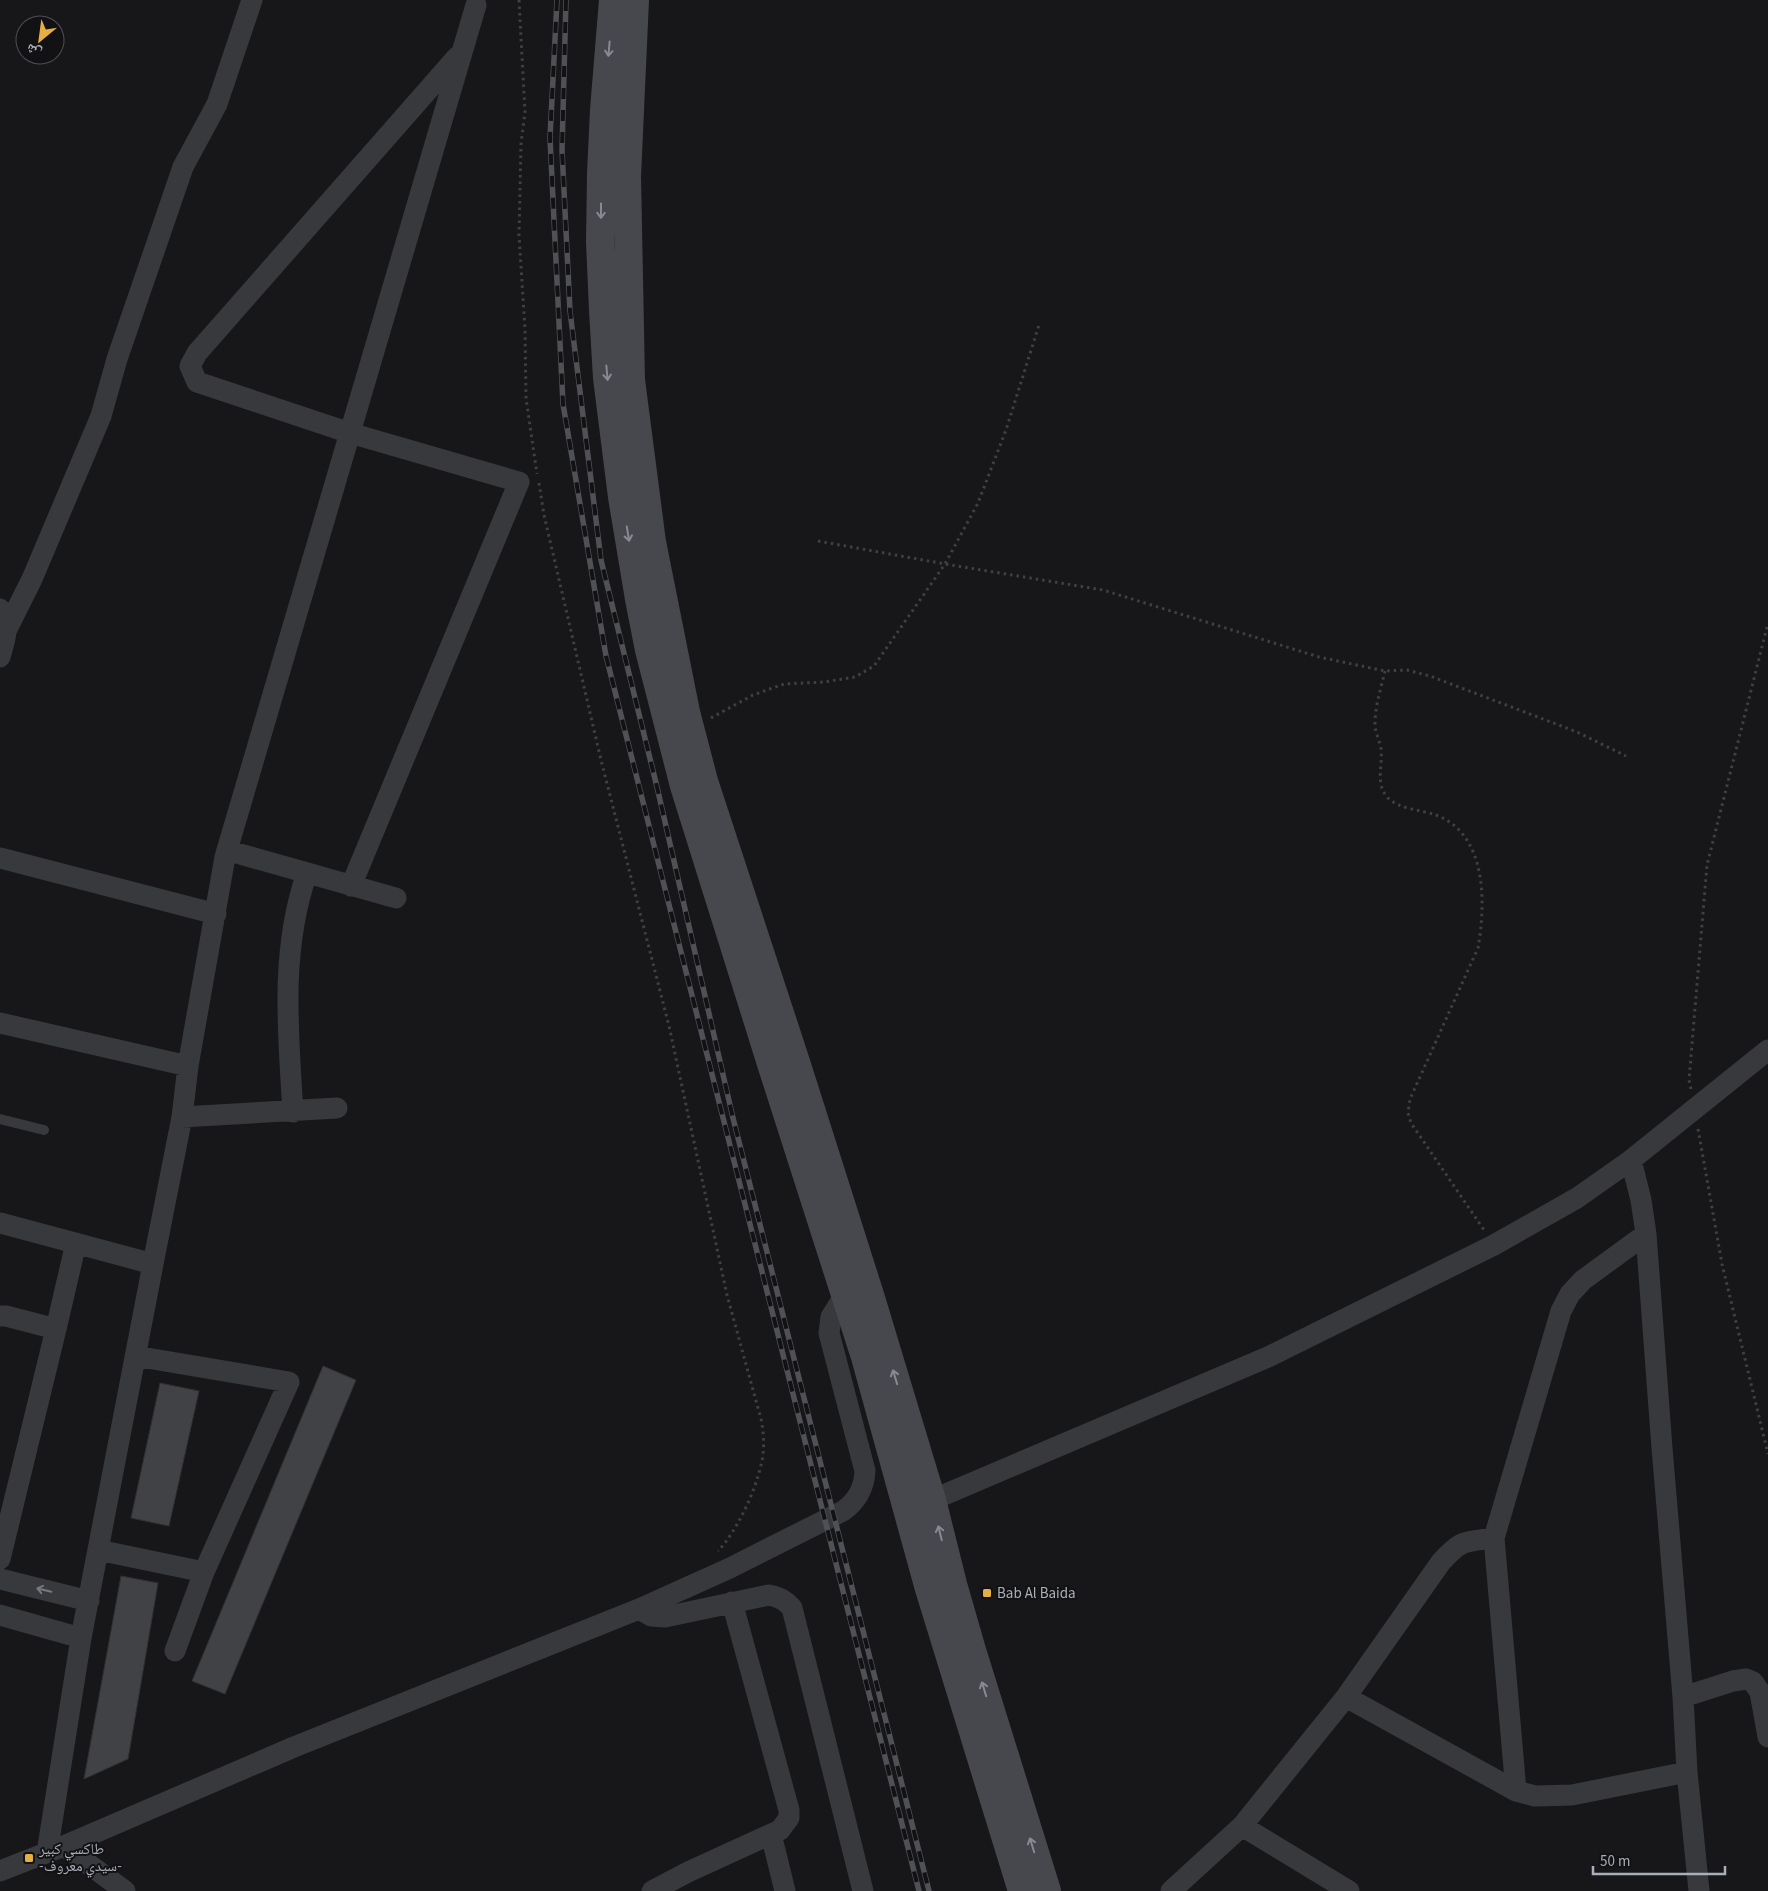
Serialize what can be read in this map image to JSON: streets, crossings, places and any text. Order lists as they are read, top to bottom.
{
  "places": {
    "transit": ["Bab Al Baida", "طاكسي كبير -سيدي معروف-"]
  },
  "scale_bar": "50 m",
  "north": "bottom left"
}
